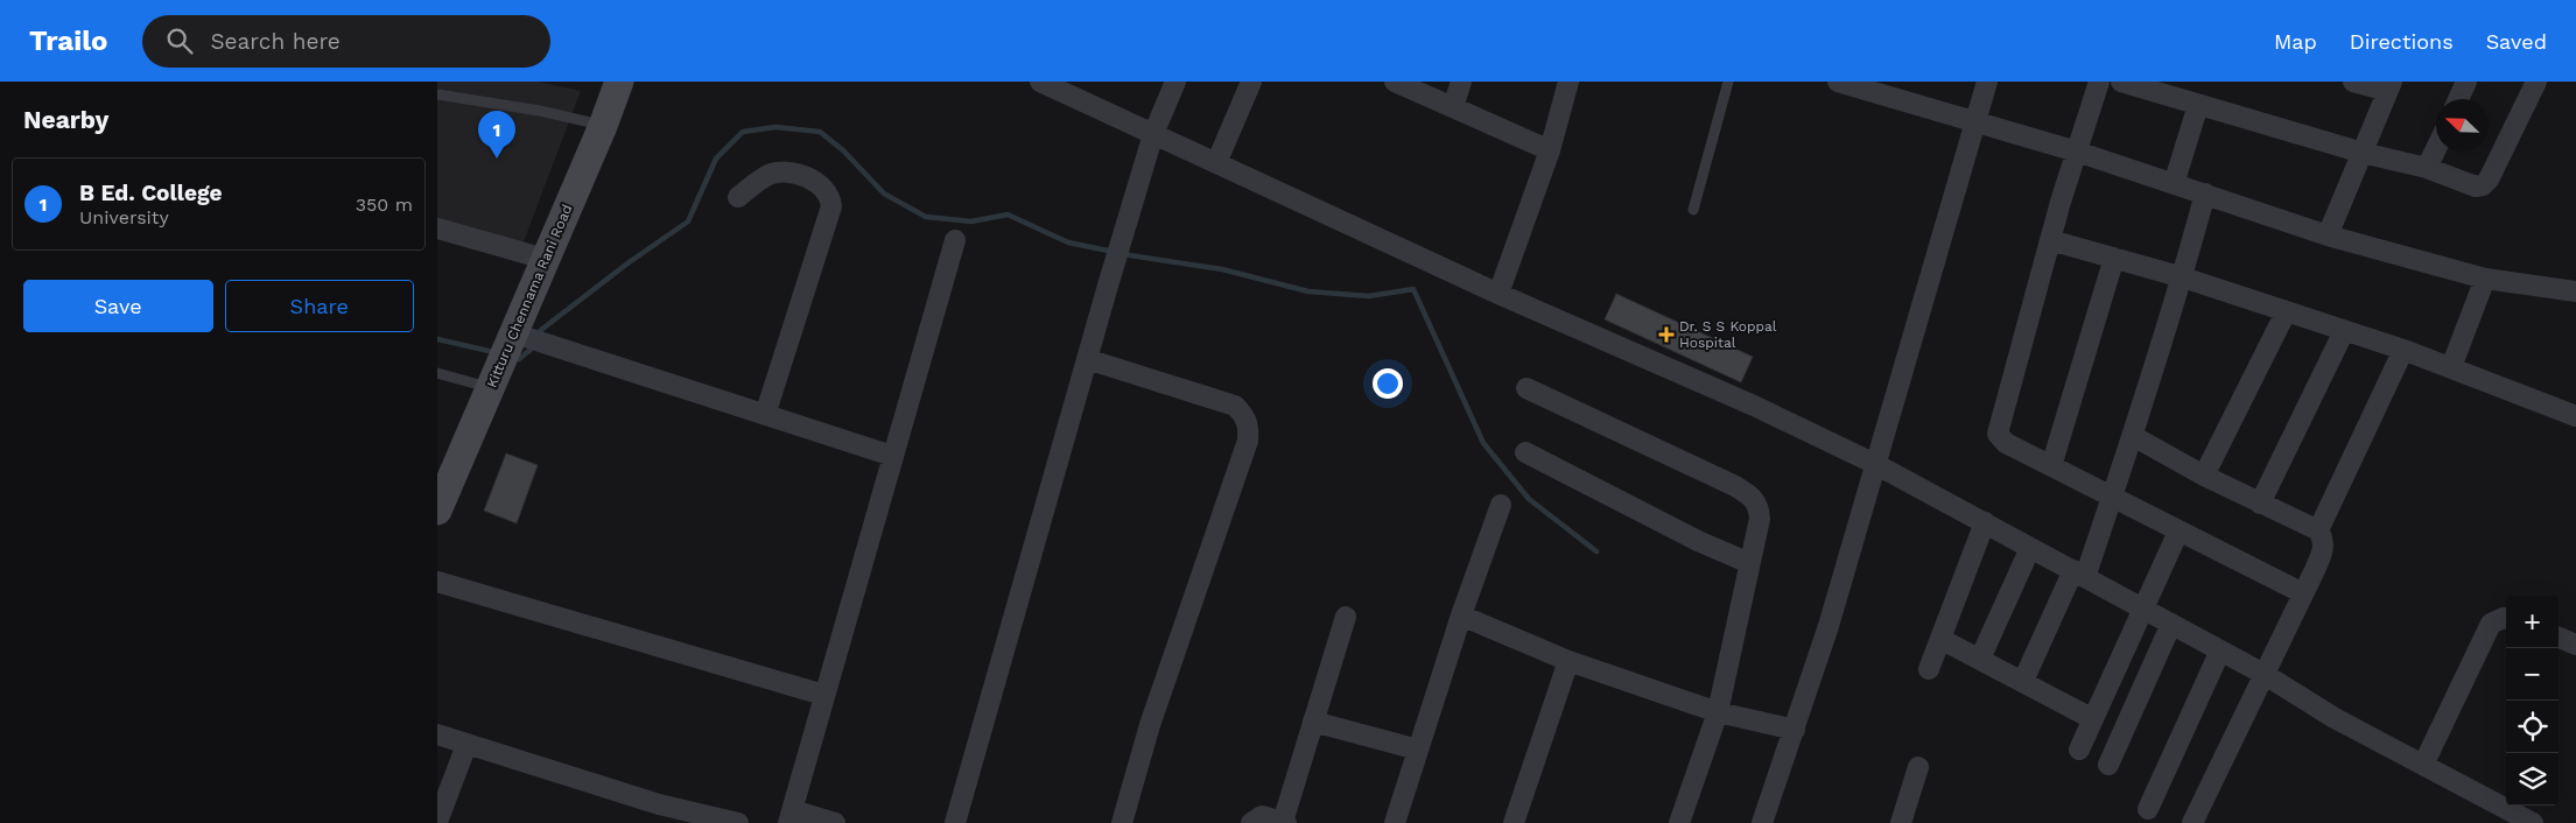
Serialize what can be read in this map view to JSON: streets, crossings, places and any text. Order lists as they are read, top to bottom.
{
  "streets": {
    "street": ["Kitturu Chennama Rani Road"]
  },
  "places": {
    "health": ["Dr. S S Koppal Hospital"]
  },
  "north": "top left",
  "page": {
    "header": "Trailo",
    "search": "Search here",
    "nav": ["Map", "Directions", "Saved"],
    "heading": "Nearby",
    "pins": "1",
    "list": [
      {
        "mark": "1",
        "name": "B Ed. College",
        "note": "University",
        "value": "350 m"
      }
    ],
    "buttons": ["Save", "Share"],
    "map_buttons": ["+", "−"]
  }
}
